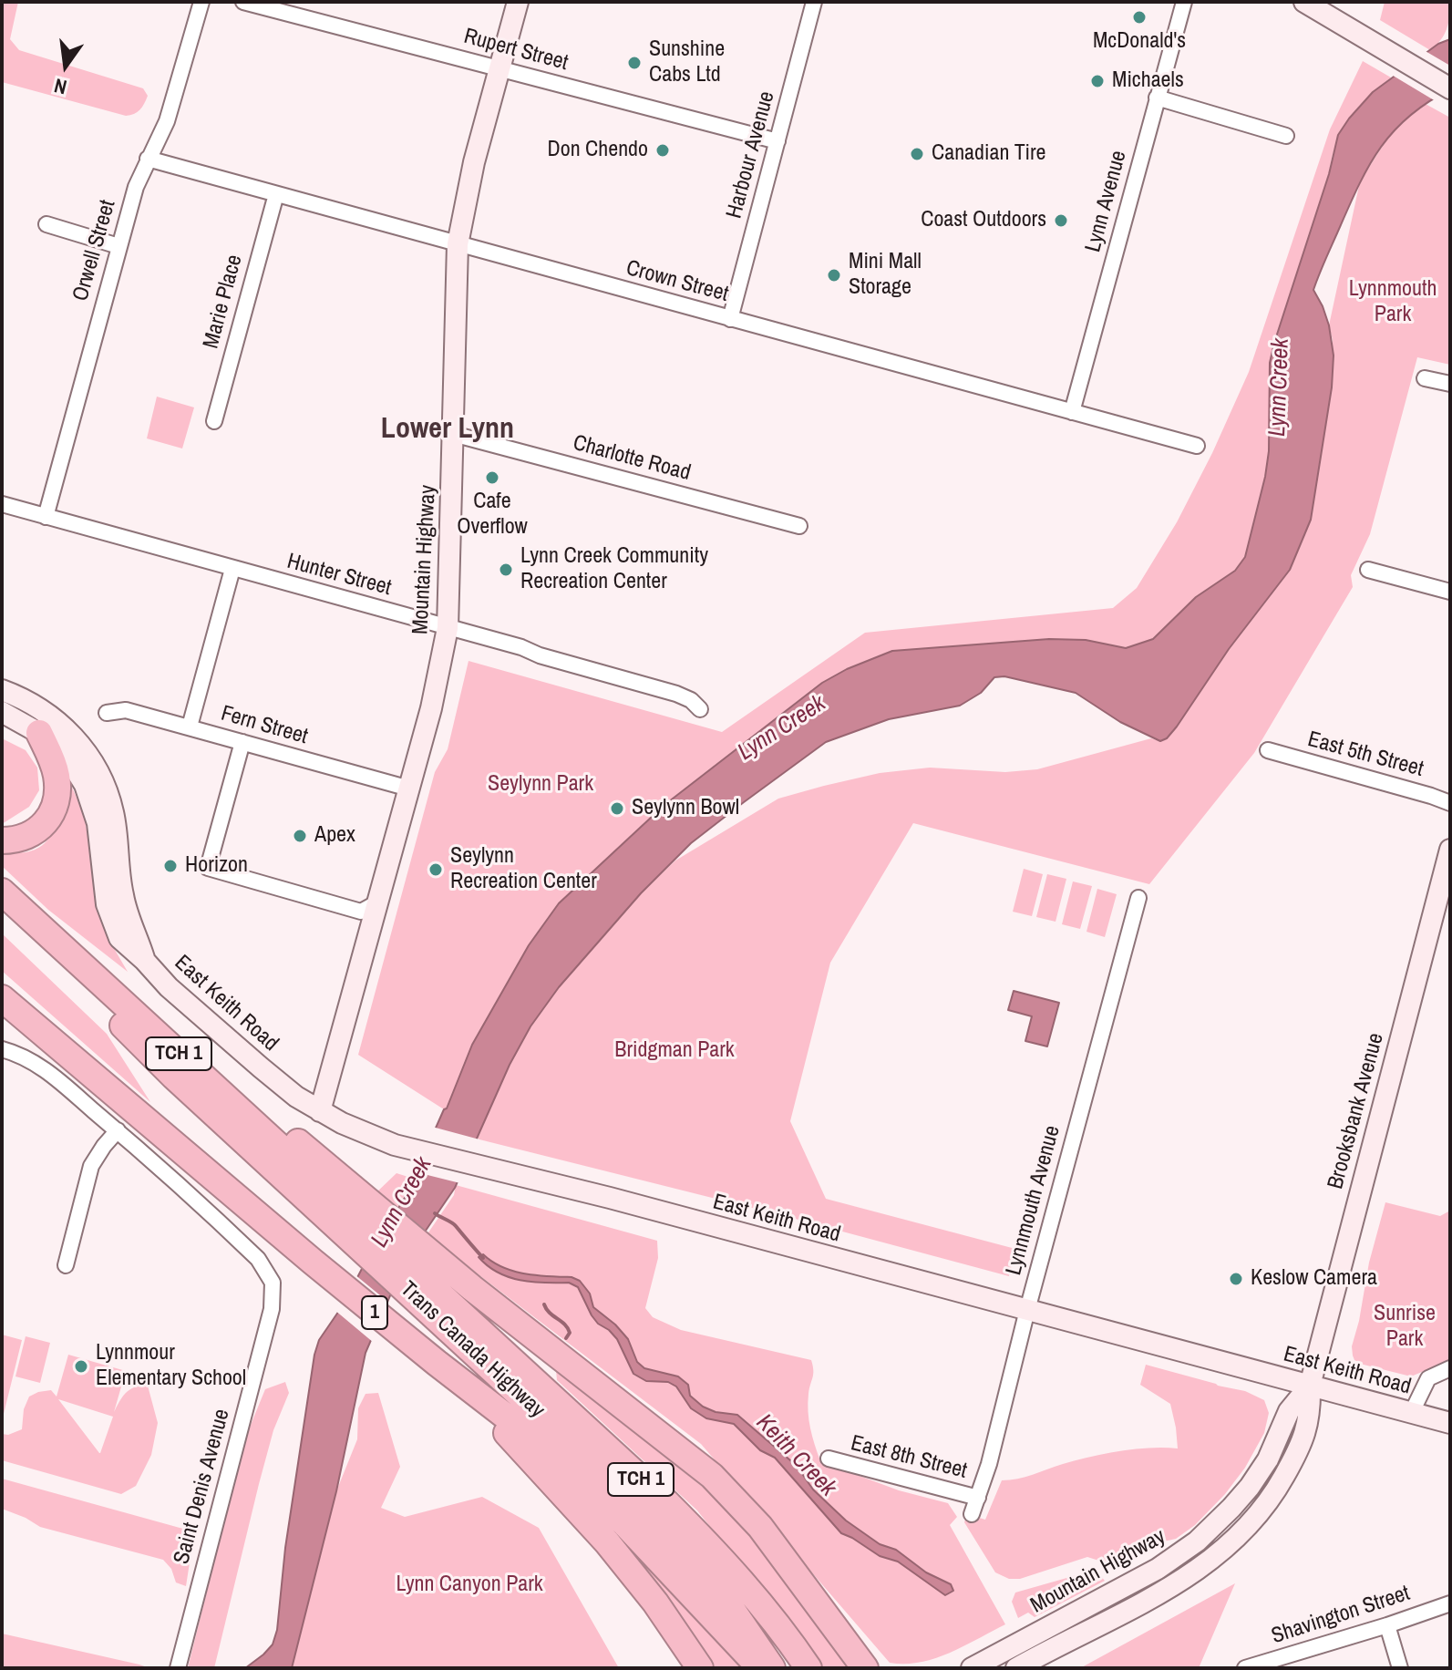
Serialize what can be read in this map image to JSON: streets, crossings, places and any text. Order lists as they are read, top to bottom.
{
  "streets": {
    "highway": ["TCH 1", "1", "Trans Canada Highway"],
    "main road": ["Mountain Highway", "East Keith Road", "Brooksbank Avenue"],
    "street": [
      "Rupert Street",
      "Harbour Avenue",
      "Lynn Avenue",
      "Orwell Street",
      "Crown Street",
      "Marie Place",
      "Charlotte Road",
      "Hunter Street",
      "Fern Street",
      "East 5th Street",
      "Lynnmouth Avenue",
      "East 8th Street",
      "Saint Denis Avenue",
      "Shavington Street"
    ]
  },
  "crossings": [
    ["Rupert Street", "Harbour Avenue"],
    ["Rupert Street", "Mountain Highway"],
    ["Harbour Avenue", "Crown Street"],
    ["Lynn Avenue", "Crown Street"],
    ["Orwell Street", "Crown Street"],
    ["Orwell Street", "Hunter Street"],
    ["Crown Street", "Marie Place"],
    ["Crown Street", "Mountain Highway"],
    ["Charlotte Road", "Mountain Highway"],
    ["Mountain Highway", "Hunter Street"],
    ["Mountain Highway", "Fern Street"],
    ["Mountain Highway", "East Keith Road"],
    ["Mountain Highway", "Brooksbank Avenue"],
    ["East Keith Road", "Brooksbank Avenue"],
    ["East Keith Road", "Lynnmouth Avenue"],
    ["TCH 1", "Trans Canada Highway"],
    ["Lynnmouth Avenue", "East 8th Street"]
  ],
  "districts": ["Lower Lynn"],
  "water": ["Lynn Creek", "Keith Creek"],
  "parks": [
    "Lynnmouth Park",
    "Seylynn Park",
    "Bridgman Park",
    "Sunrise Park",
    "Lynn Canyon Park"
  ],
  "places": [
    "McDonald's",
    "Sunshine Cabs Ltd",
    "Michaels",
    "Don Chendo",
    "Canadian Tire",
    "Coast Outdoors",
    "Mini Mall Storage",
    "Cafe Overflow",
    "Lynn Creek Community Recreation Center",
    "Seylynn Bowl",
    "Apex",
    "Horizon",
    "Seylynn Recreation Center",
    "Keslow Camera",
    "Lynnmour Elementary School"
  ],
  "north": "bottom"
}
